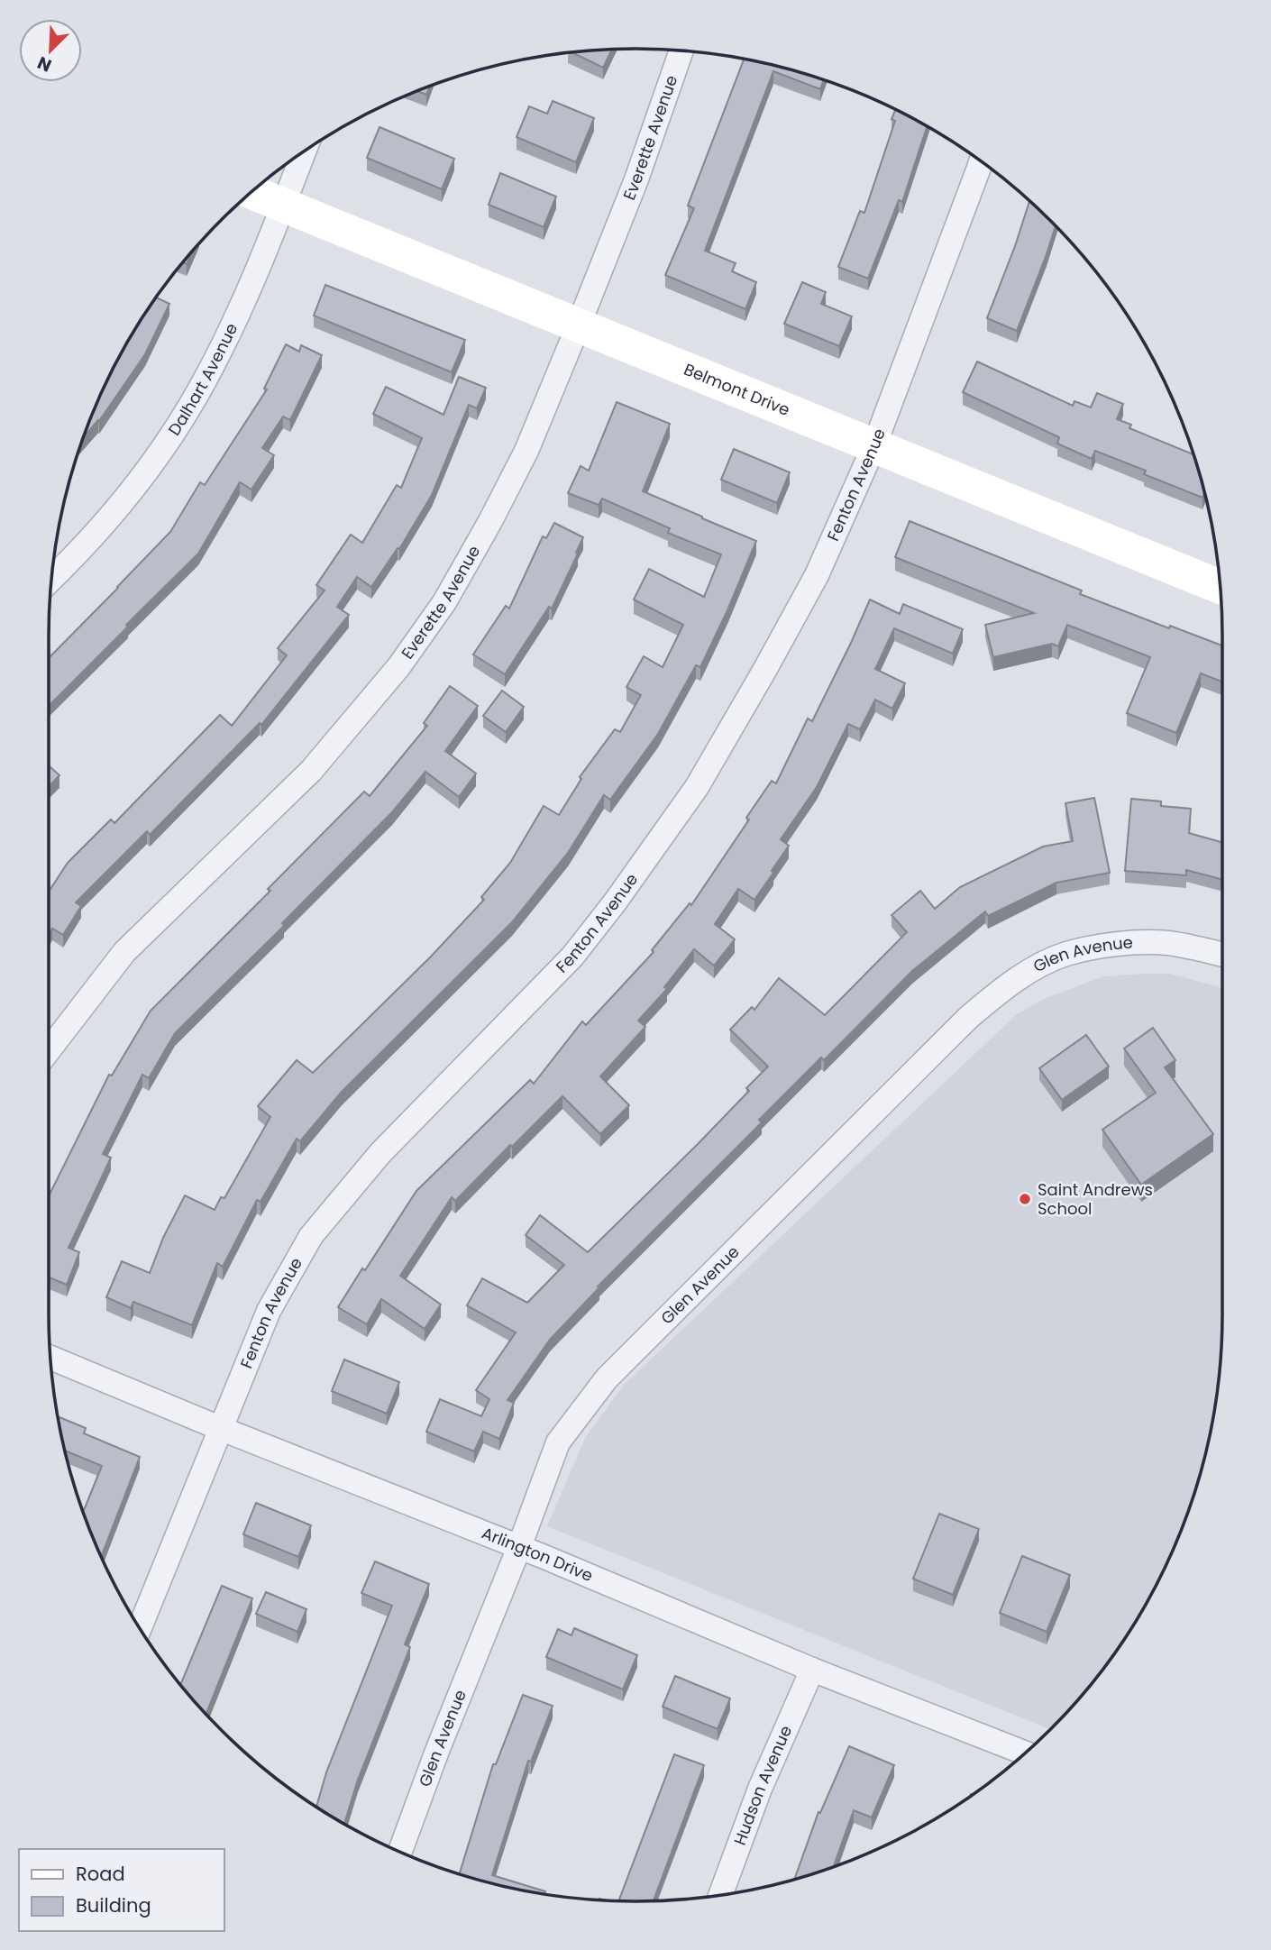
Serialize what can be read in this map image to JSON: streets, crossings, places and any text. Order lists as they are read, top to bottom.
{
  "streets": {
    "street": [
      "Everette Avenue",
      "Dalhart Avenue",
      "Belmont Drive",
      "Fenton Avenue",
      "Glen Avenue",
      "Arlington Drive",
      "Hudson Avenue"
    ]
  },
  "crossings": [
    ["Everette Avenue", "Belmont Drive"],
    ["Dalhart Avenue", "Belmont Drive"],
    ["Belmont Drive", "Fenton Avenue"],
    ["Fenton Avenue", "Arlington Drive"],
    ["Glen Avenue", "Arlington Drive"],
    ["Arlington Drive", "Hudson Avenue"]
  ],
  "places": ["Saint Andrews School"],
  "legend": ["Road", "Building"],
  "north": "bottom left"
}
